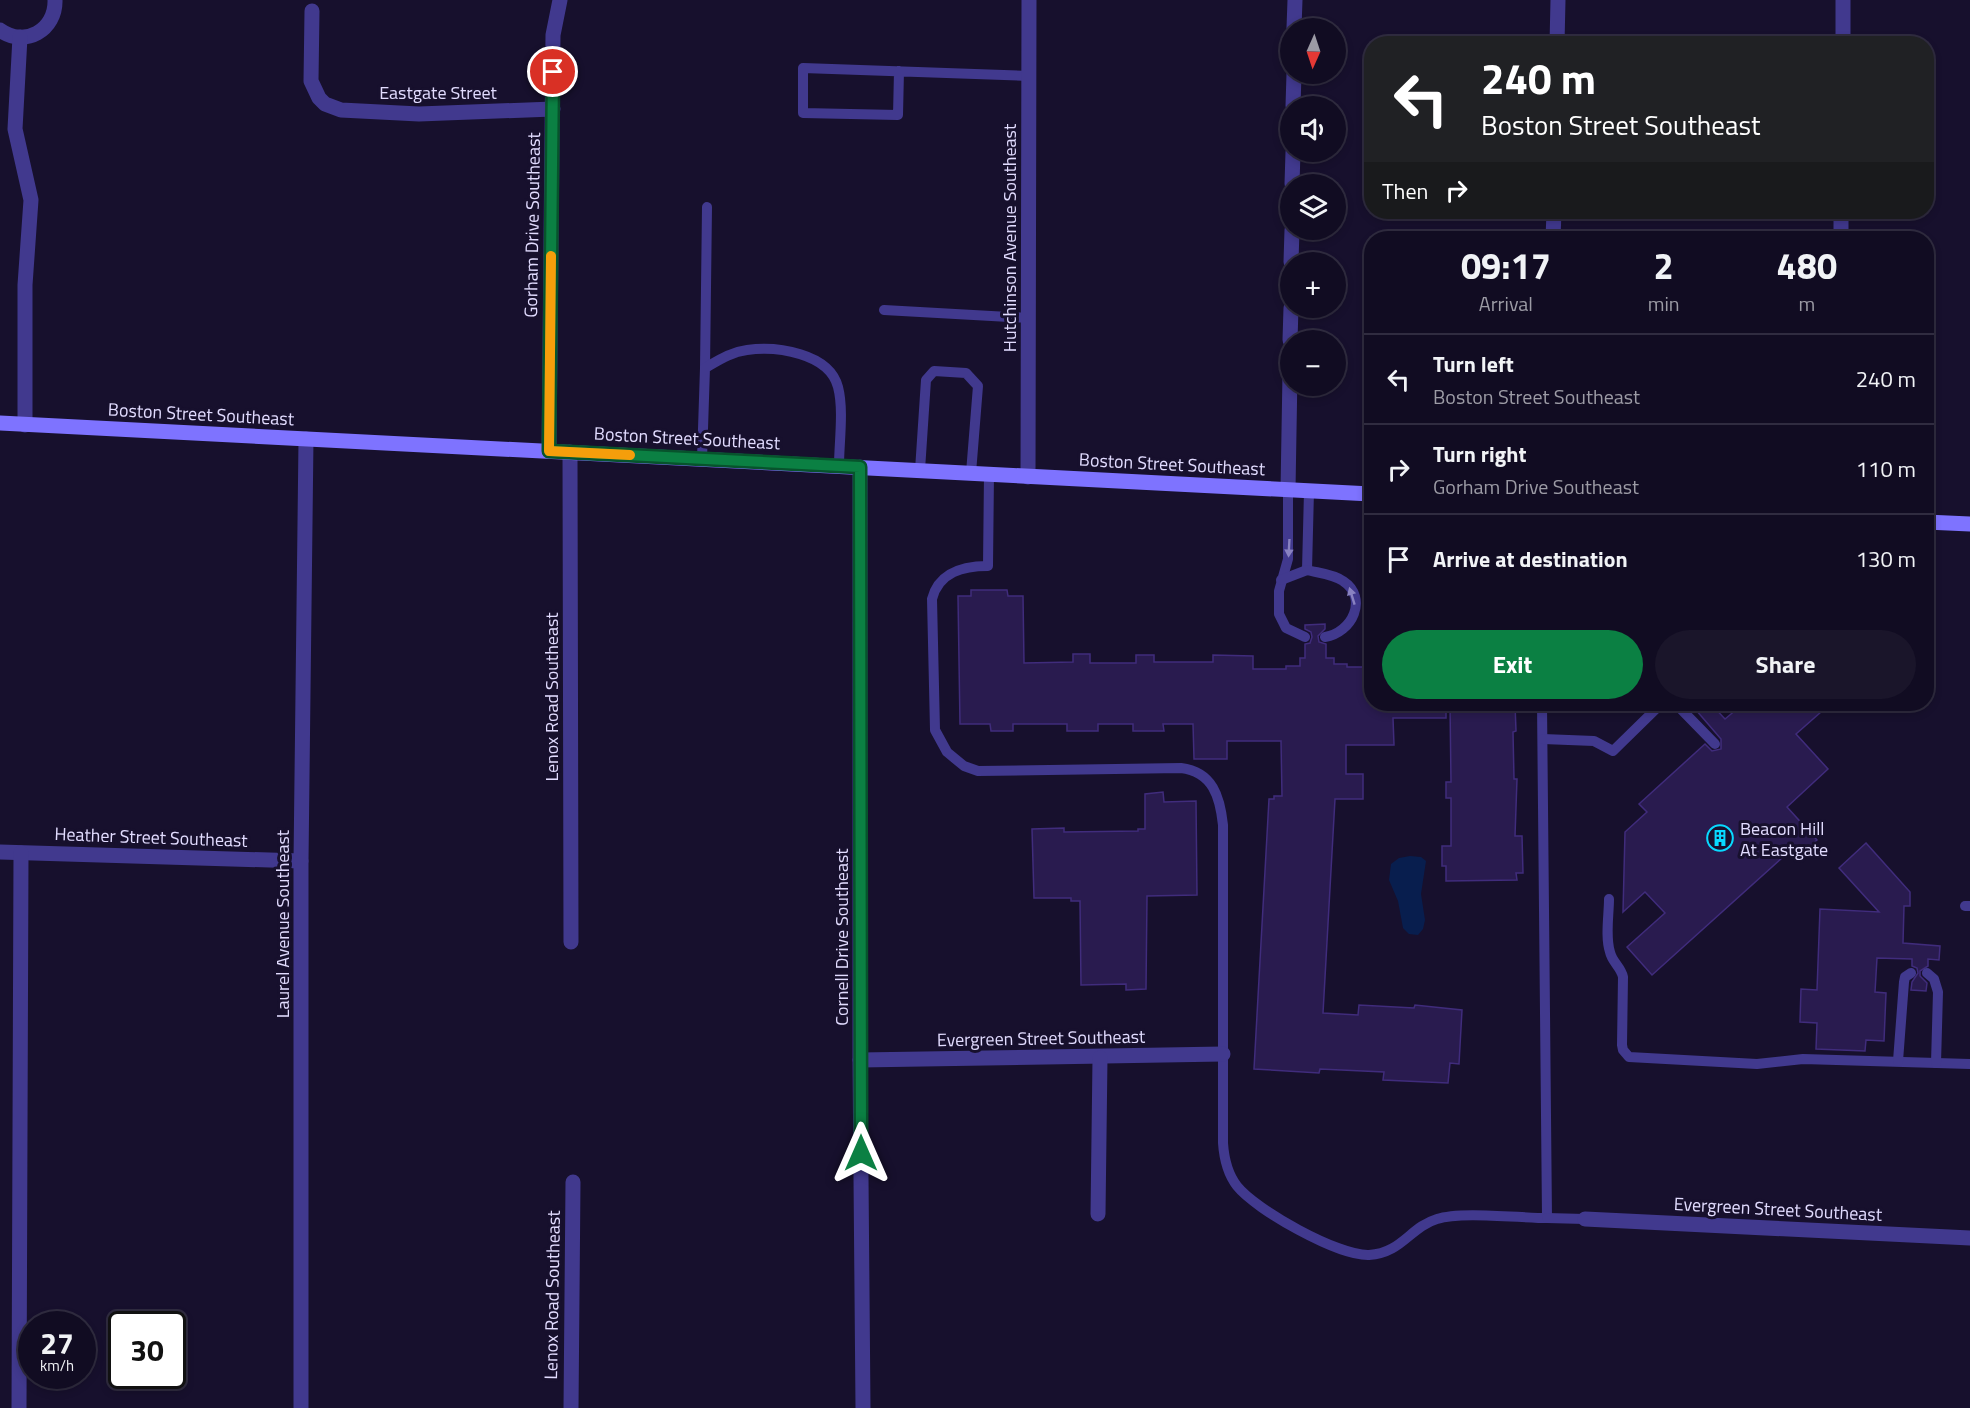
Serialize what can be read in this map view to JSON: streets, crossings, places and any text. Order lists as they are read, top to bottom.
{
  "streets": {
    "street": [
      "Eastgate Street",
      "Gorham Drive Southeast",
      "Hutchinson Avenue Southeast",
      "Boston Street Southeast",
      "Lenox Road Southeast",
      "Heather Street Southeast",
      "Laurel Avenue Southeast",
      "Cornell Drive Southeast",
      "Evergreen Street Southeast"
    ]
  },
  "crossings": [
    ["Eastgate Street", "Gorham Drive Southeast"],
    ["Gorham Drive Southeast", "Boston Street Southeast"],
    ["Hutchinson Avenue Southeast", "Boston Street Southeast"],
    ["Boston Street Southeast", "Lenox Road Southeast"],
    ["Boston Street Southeast", "Laurel Avenue Southeast"],
    ["Boston Street Southeast", "Cornell Drive Southeast"],
    ["Heather Street Southeast", "Laurel Avenue Southeast"],
    ["Cornell Drive Southeast", "Evergreen Street Southeast"]
  ],
  "places": {
    "building": ["Beacon Hill At Eastgate"]
  },
  "north": "bottom",
  "page": {
    "map_buttons": ["+", "−"],
    "turn": ["240 m", "Boston Street Southeast"],
    "then": "Then",
    "eta": [
      "09:17",
      "Arrival",
      "2",
      "min",
      "480",
      "m"
    ],
    "list": [
      {
        "name": "Turn left",
        "note": "Boston Street Southeast",
        "value": "240 m"
      },
      {
        "name": "Turn right",
        "note": "Gorham Drive Southeast",
        "value": "110 m"
      },
      {
        "name": "Arrive at destination",
        "value": "130 m"
      }
    ],
    "buttons": ["Exit", "Share"],
    "speed": "27 km/h",
    "limit": "30"
  }
}
